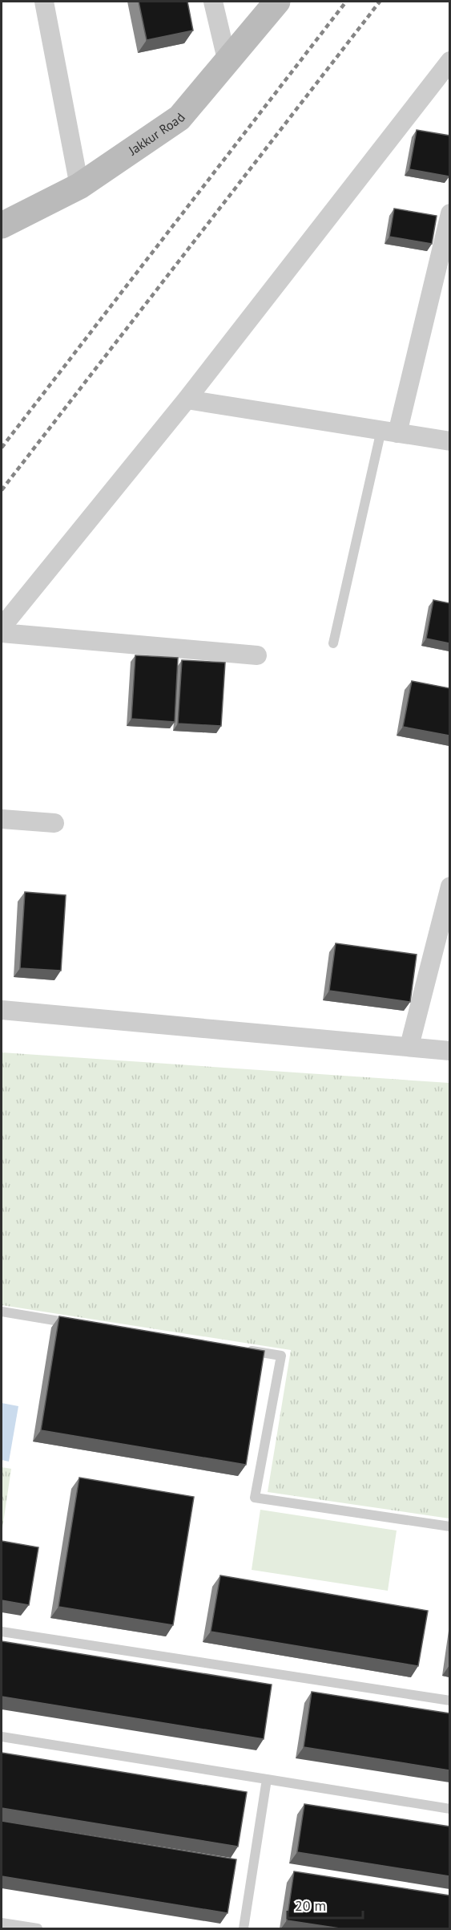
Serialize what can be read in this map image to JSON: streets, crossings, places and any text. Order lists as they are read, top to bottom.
{
  "streets": {
    "street": ["Jakkur Road"]
  },
  "scale_bar": "20 m"
}
